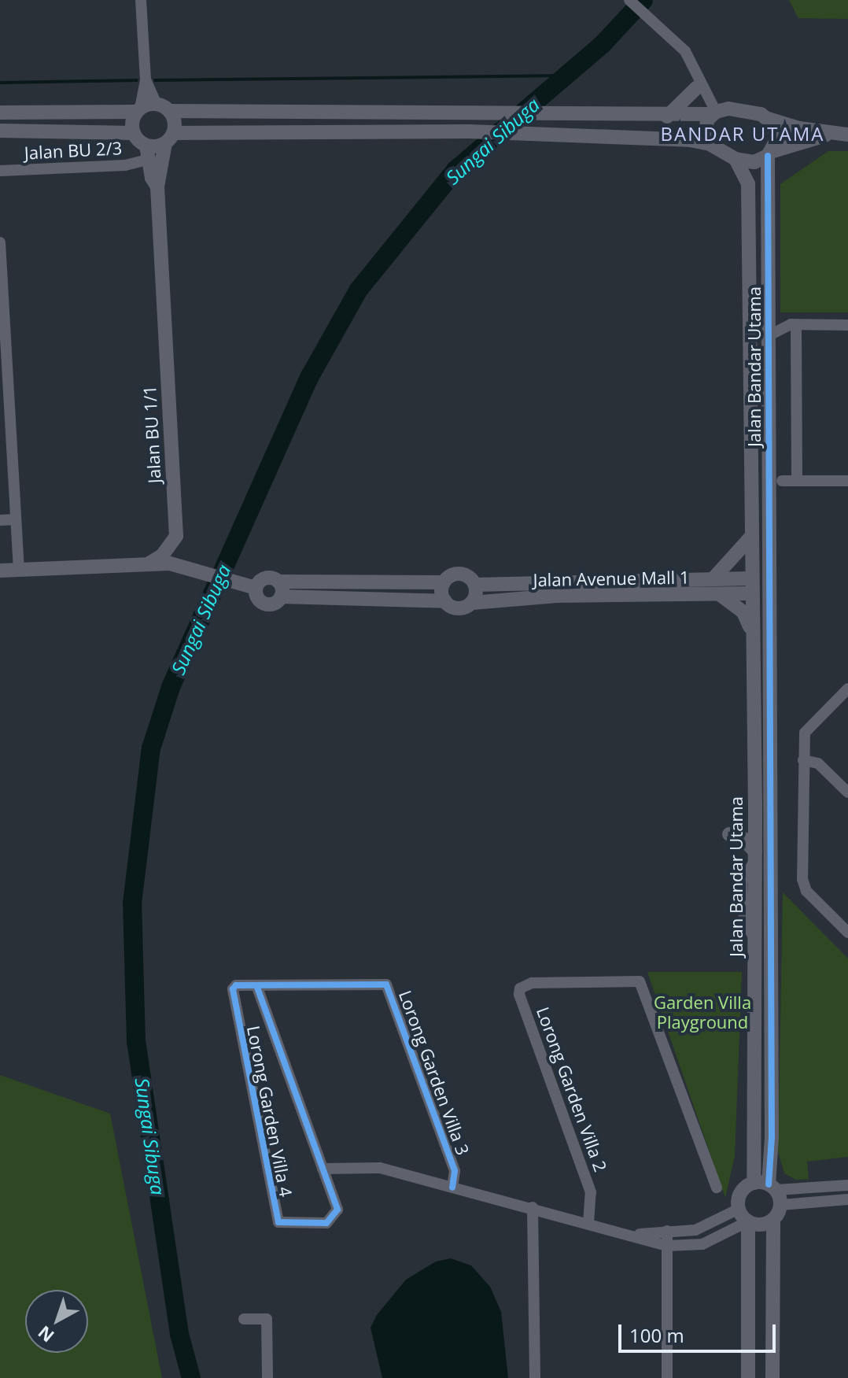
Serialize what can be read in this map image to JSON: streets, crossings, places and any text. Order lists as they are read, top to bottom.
{
  "streets": {
    "street": [
      "Jalan BU 2/3",
      "Jalan Bandar Utama",
      "Jalan BU 1/1",
      "Jalan Avenue Mall 1",
      "Lorong Garden Villa 3",
      "Lorong Garden Villa 2",
      "Lorong Garden Villa 4"
    ]
  },
  "crossings": [
    ["Jalan BU 2/3", "Jalan BU 1/1"],
    ["Jalan Bandar Utama", "Jalan Avenue Mall 1"],
    ["Lorong Garden Villa 3", "Lorong Garden Villa 4"]
  ],
  "districts": ["BANDAR UTAMA"],
  "water": ["Sungai Sibuga"],
  "parks": ["Garden Villa Playground"],
  "scale_bar": "100 m",
  "north": "bottom left"
}
